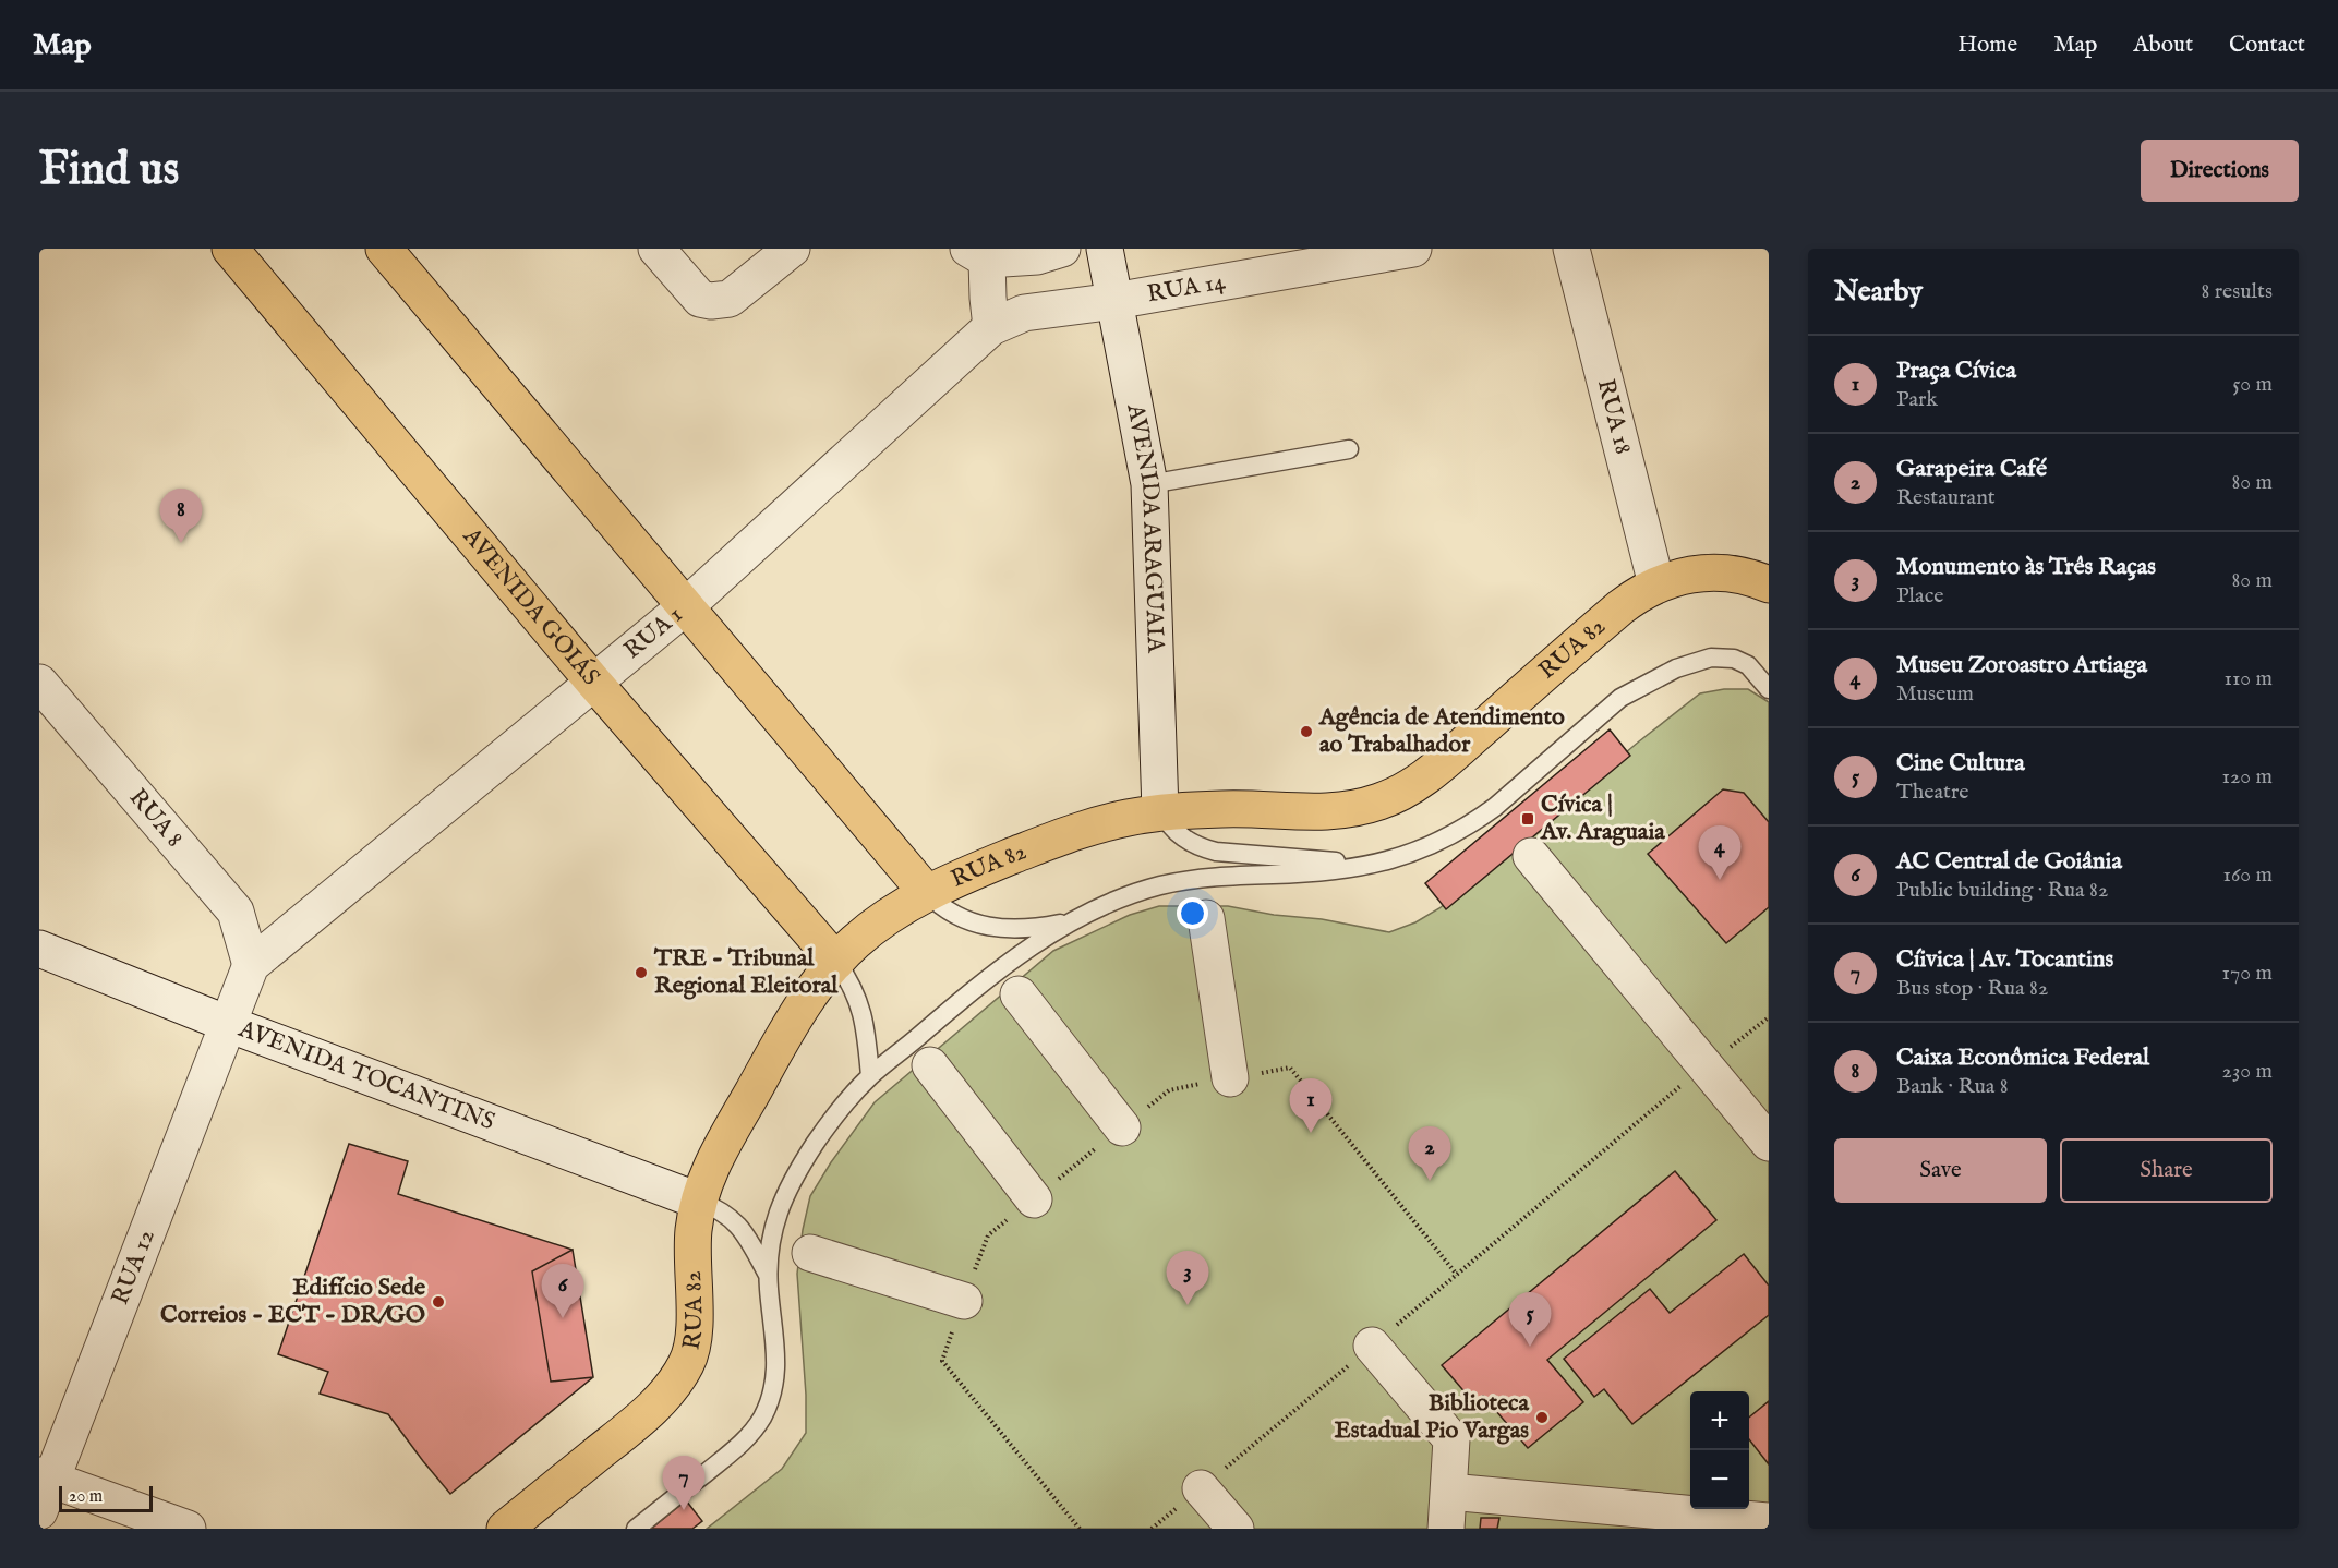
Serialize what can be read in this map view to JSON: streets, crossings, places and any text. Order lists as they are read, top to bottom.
{
  "streets": {
    "main road": ["AVENIDA GOIÁS", "RUA 82"],
    "street": [
      "RUA 14",
      "RUA 18",
      "AVENIDA ARAGUAIA",
      "RUA 1",
      "RUA 8",
      "AVENIDA TOCANTINS",
      "RUA 12"
    ]
  },
  "crossings": [
    ["RUA 14", "AVENIDA ARAGUAIA"],
    ["RUA 14", "RUA 1"],
    ["RUA 18", "RUA 82"],
    ["AVENIDA ARAGUAIA", "RUA 1"],
    ["AVENIDA ARAGUAIA", "RUA 82"],
    ["AVENIDA GOIÁS", "RUA 1"],
    ["AVENIDA GOIÁS", "RUA 82"],
    ["RUA 1", "RUA 8"],
    ["RUA 1", "AVENIDA TOCANTINS"],
    ["RUA 1", "RUA 12"],
    ["RUA 82", "AVENIDA TOCANTINS"],
    ["AVENIDA TOCANTINS", "RUA 12"]
  ],
  "places": {
    "other": [
      "Agência de Atendimento ao Trabalhador",
      "TRE - Tribunal Regional Eleitoral",
      "Edifício Sede Correios - ECT - DR/GO",
      "Biblioteca Estadual Pio Vargas"
    ],
    "transit": ["Cívica | Av. Araguaia"]
  },
  "scale_bar": "20 m",
  "page": {
    "header": "Map",
    "nav": [
      "Home",
      "Map",
      "About",
      "Contact"
    ],
    "buttons": [
      "Directions",
      ["Save", "Share"]
    ],
    "title": "Find us",
    "heading": ["Nearby", "8 results"],
    "list": [
      {
        "mark": "1",
        "name": "Praça Cívica",
        "note": "Park",
        "value": "50 m"
      },
      {
        "mark": "2",
        "name": "Garapeira Café",
        "note": "Restaurant",
        "value": "80 m"
      },
      {
        "mark": "3",
        "name": "Monumento às Três Raças",
        "note": "Place",
        "value": "80 m"
      },
      {
        "mark": "4",
        "name": "Museu Zoroastro Artiaga",
        "note": "Museum",
        "value": "110 m"
      },
      {
        "mark": "5",
        "name": "Cine Cultura",
        "note": "Theatre",
        "value": "120 m"
      },
      {
        "mark": "6",
        "name": "AC Central de Goiânia",
        "note": "Public building · Rua 82",
        "value": "160 m"
      },
      {
        "mark": "7",
        "name": "Cíivica | Av. Tocantins",
        "note": "Bus stop · Rua 82",
        "value": "170 m"
      },
      {
        "mark": "8",
        "name": "Caixa Econômica Federal",
        "note": "Bank · Rua 8",
        "value": "230 m"
      }
    ],
    "pins": [
      "8",
      "4",
      "1",
      "2",
      "3",
      "6",
      "5",
      "7"
    ],
    "map_buttons": ["+", "−"],
    "scale": "20 m"
  }
}
